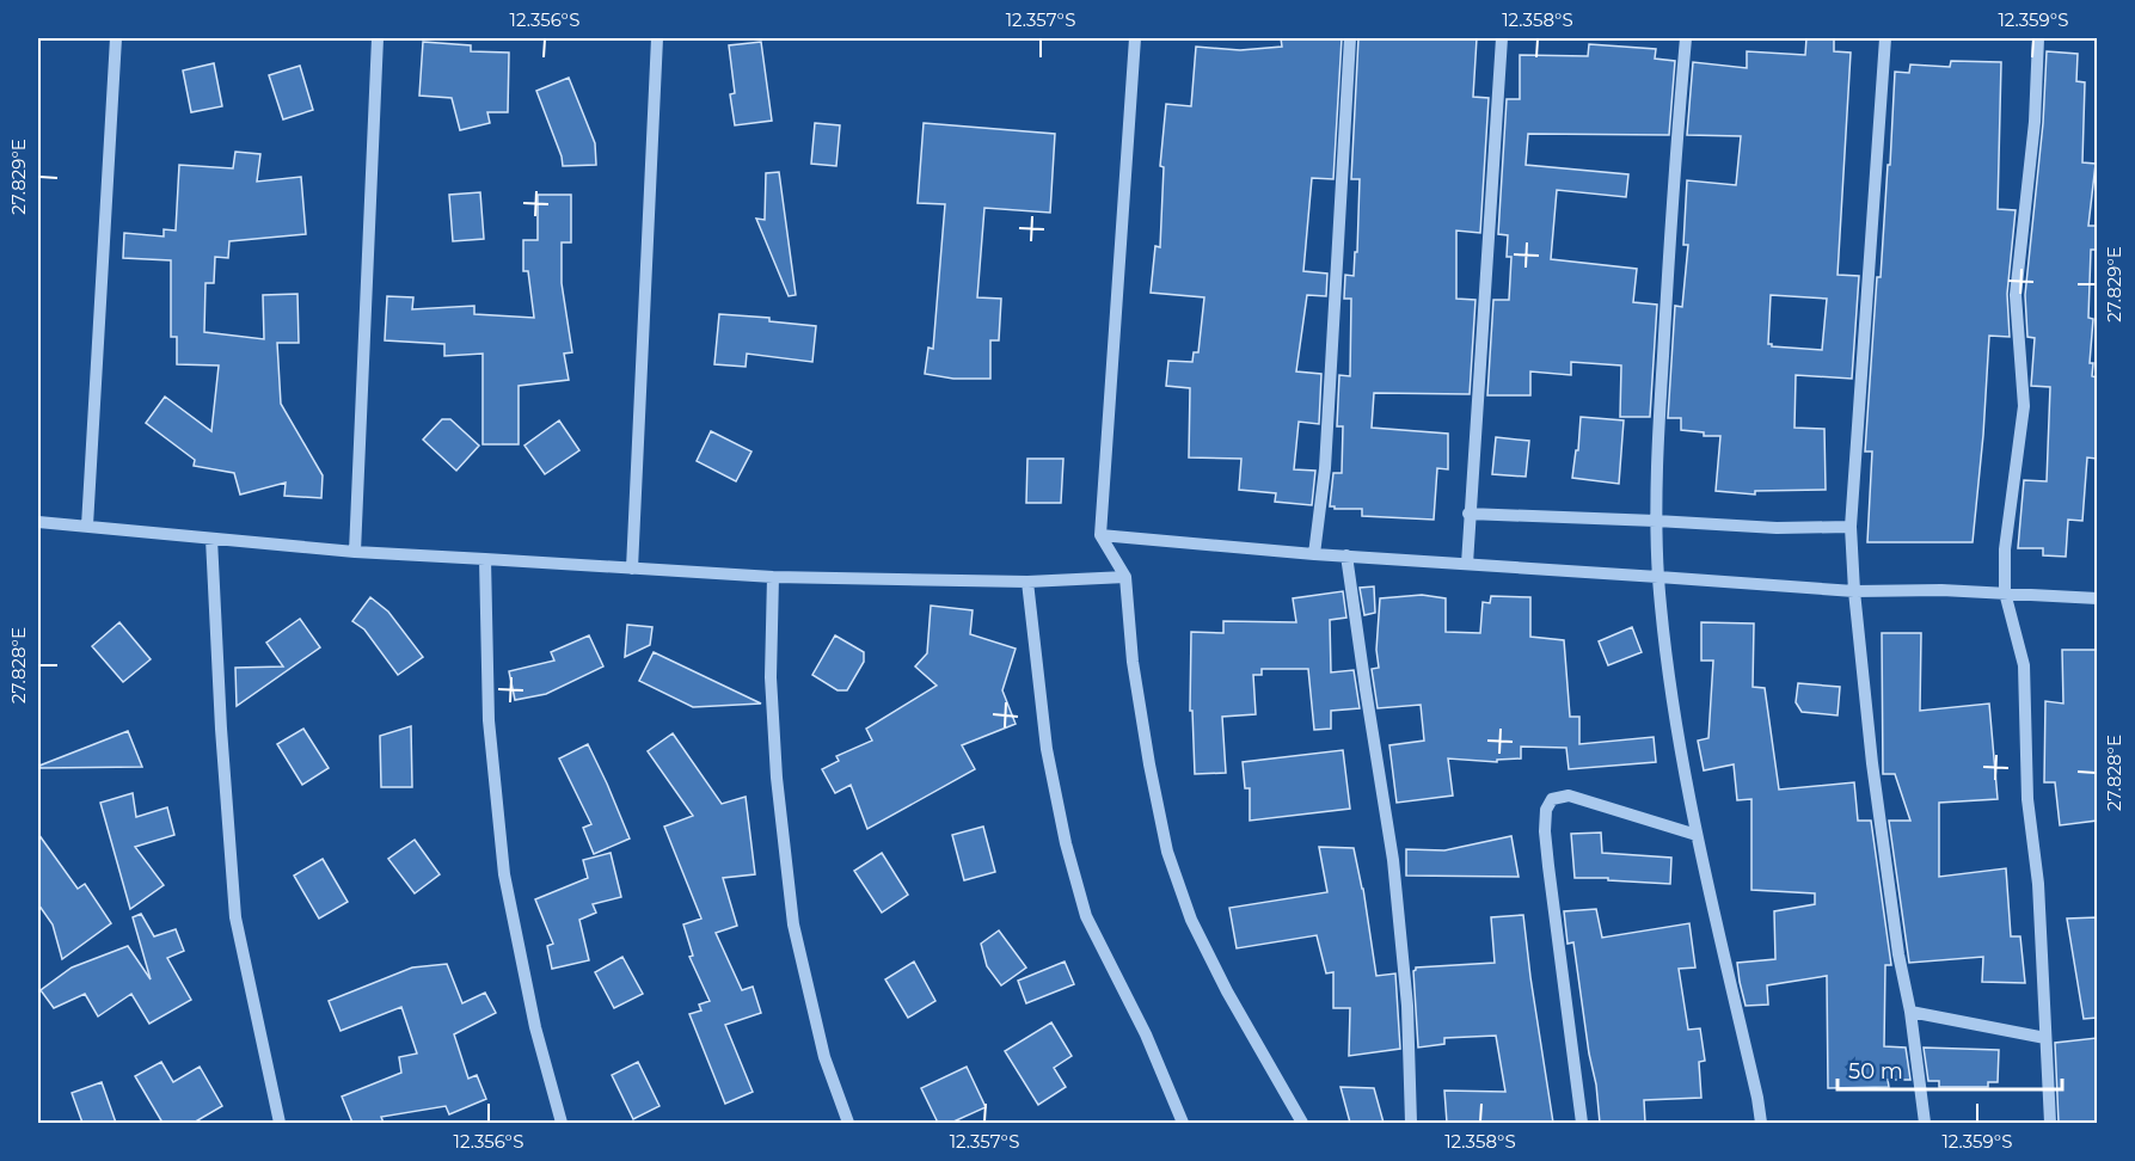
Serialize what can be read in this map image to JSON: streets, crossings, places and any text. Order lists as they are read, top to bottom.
{
  "scale_bar": "50 m",
  "coordinates": [
    "12.356°S",
    "12.357°S",
    "12.358°S",
    "12.359°S",
    "27.829°E",
    "27.828°E"
  ]
}
